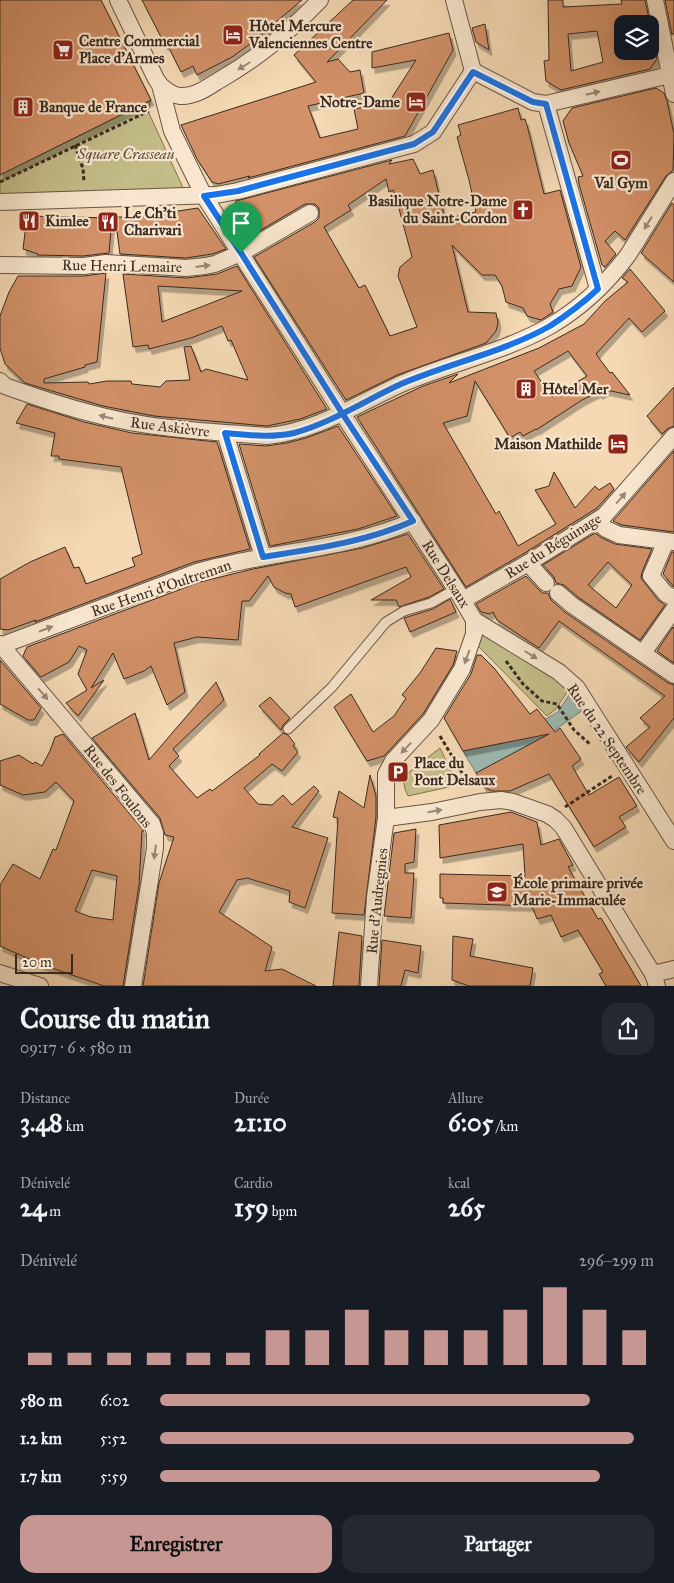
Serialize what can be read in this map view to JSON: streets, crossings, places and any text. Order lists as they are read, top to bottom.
{
  "streets": {
    "street": [
      "Rue Henri Lemaire",
      "Rue Askièvre",
      "Rue du Béguinage",
      "Rue Delsaux",
      "Rue Henri d'Oultreman",
      "Rue du 22 Septembre",
      "Rue des Foulons",
      "Rue d'Audregnies"
    ]
  },
  "crossings": [
    ["Rue Henri Lemaire", "Rue Delsaux"],
    ["Rue Askièvre", "Rue Delsaux"],
    ["Rue du Béguinage", "Rue Delsaux"],
    ["Rue Delsaux", "Rue Henri d'Oultreman"],
    ["Rue Delsaux", "Rue du 22 Septembre"],
    ["Rue Henri d'Oultreman", "Rue des Foulons"]
  ],
  "one_way": [
    "Rue Askièvre",
    "Rue du Béguinage",
    "Rue Henri d'Oultreman",
    "Rue des Foulons"
  ],
  "parks": ["Square Crasseau"],
  "places": {
    "hotel": ["Hôtel Mercure Valenciennes Centre", "Notre-Dame", "Maison Mathilde"],
    "supermarket": ["Centre Commercial Place d'Armes"],
    "building": ["Banque de France", "Hôtel Mer"],
    "sports": ["Val Gym"],
    "church": ["Basilique Notre-Dame du Saint-Cordon"],
    "restaurant": ["Kimlee", "Le Ch'ti Charivari"],
    "parking": ["Place du Pont Delsaux"],
    "school or university": ["École primaire privée Marie-Immaculée"]
  },
  "scale_bar": "20 m",
  "page": {
    "scale": "20 m",
    "heading": ["Course du matin", "09:17 · 6 × 580 m"],
    "stats": [
      ["Distance", "3.48 km"],
      ["Durée", "21:10"],
      ["Allure", "6:05 /km"],
      ["Dénivelé", "24 m"],
      ["Cardio", "159 bpm"],
      ["kcal", "265"]
    ],
    "chart": ["Dénivelé", "296–299 m"],
    "list": [
      {
        "name": "580 m",
        "note": "6:02"
      },
      {
        "name": "1.2 km",
        "note": "5:52"
      },
      {
        "name": "1.7 km",
        "note": "5:59"
      }
    ],
    "buttons": ["Enregistrer", "Partager"]
  }
}
